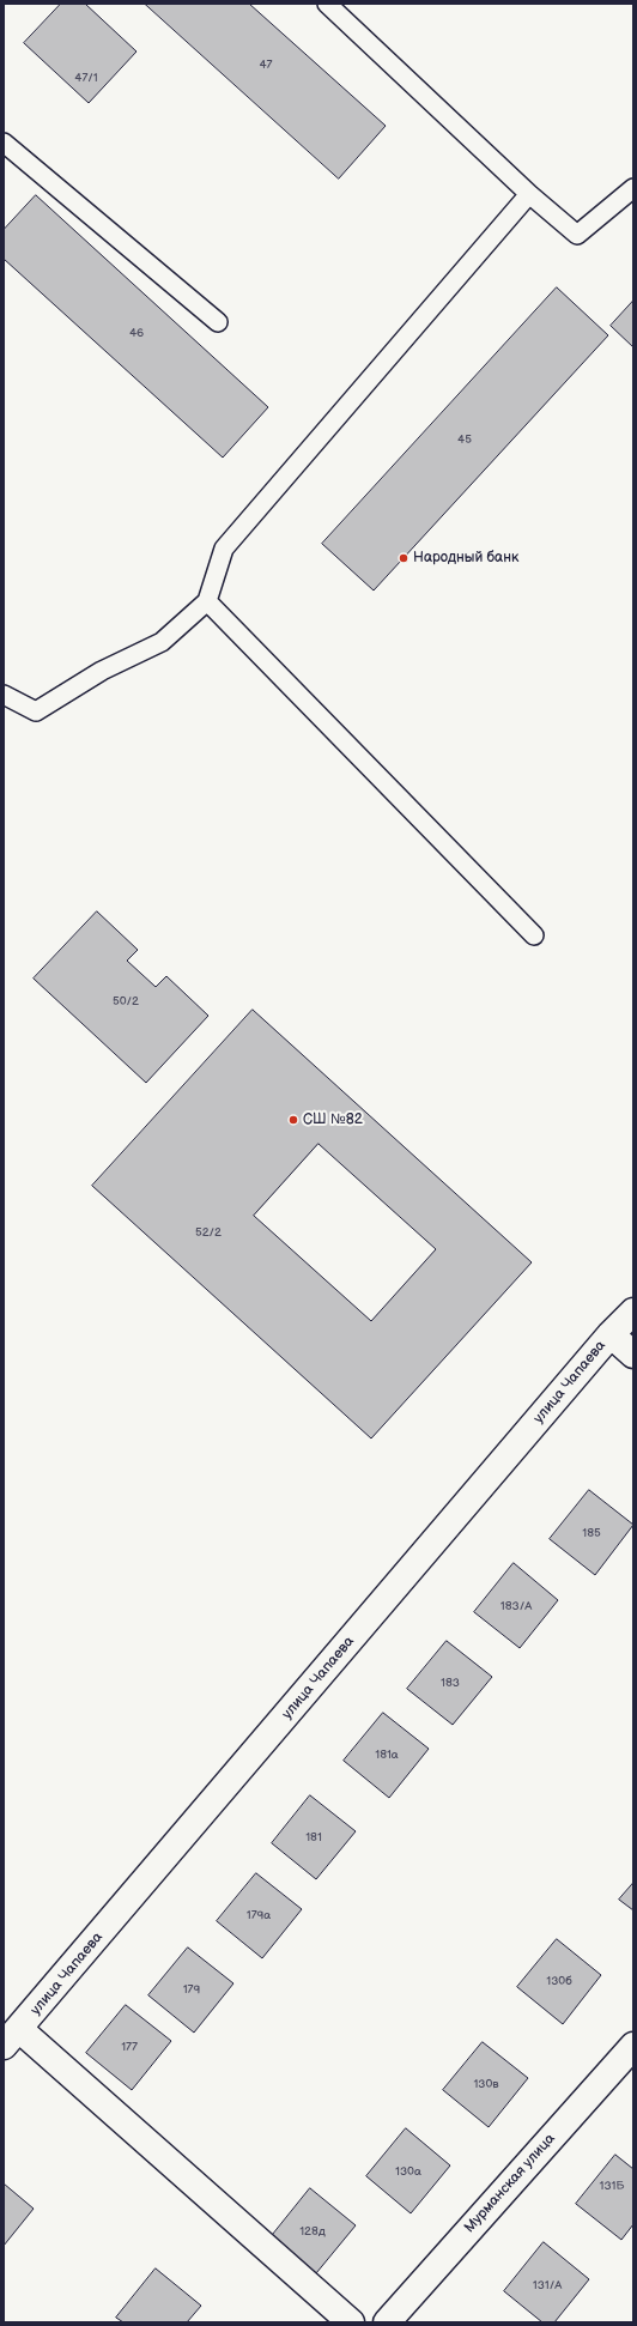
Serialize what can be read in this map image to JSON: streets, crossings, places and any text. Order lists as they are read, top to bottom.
{
  "streets": {
    "street": ["улица Чапаева", "Мурманская улица"]
  },
  "places": ["Народный банк", "СШ №82"],
  "house_numbers": [
    "47",
    "47/1",
    "46",
    "45",
    "50/2",
    "52/2",
    "185",
    "183/А",
    "183",
    "181а",
    "181",
    "179а",
    "130б",
    "179",
    "177",
    "130в",
    "130а",
    "131Б",
    "128д",
    "131/А"
  ]
}
